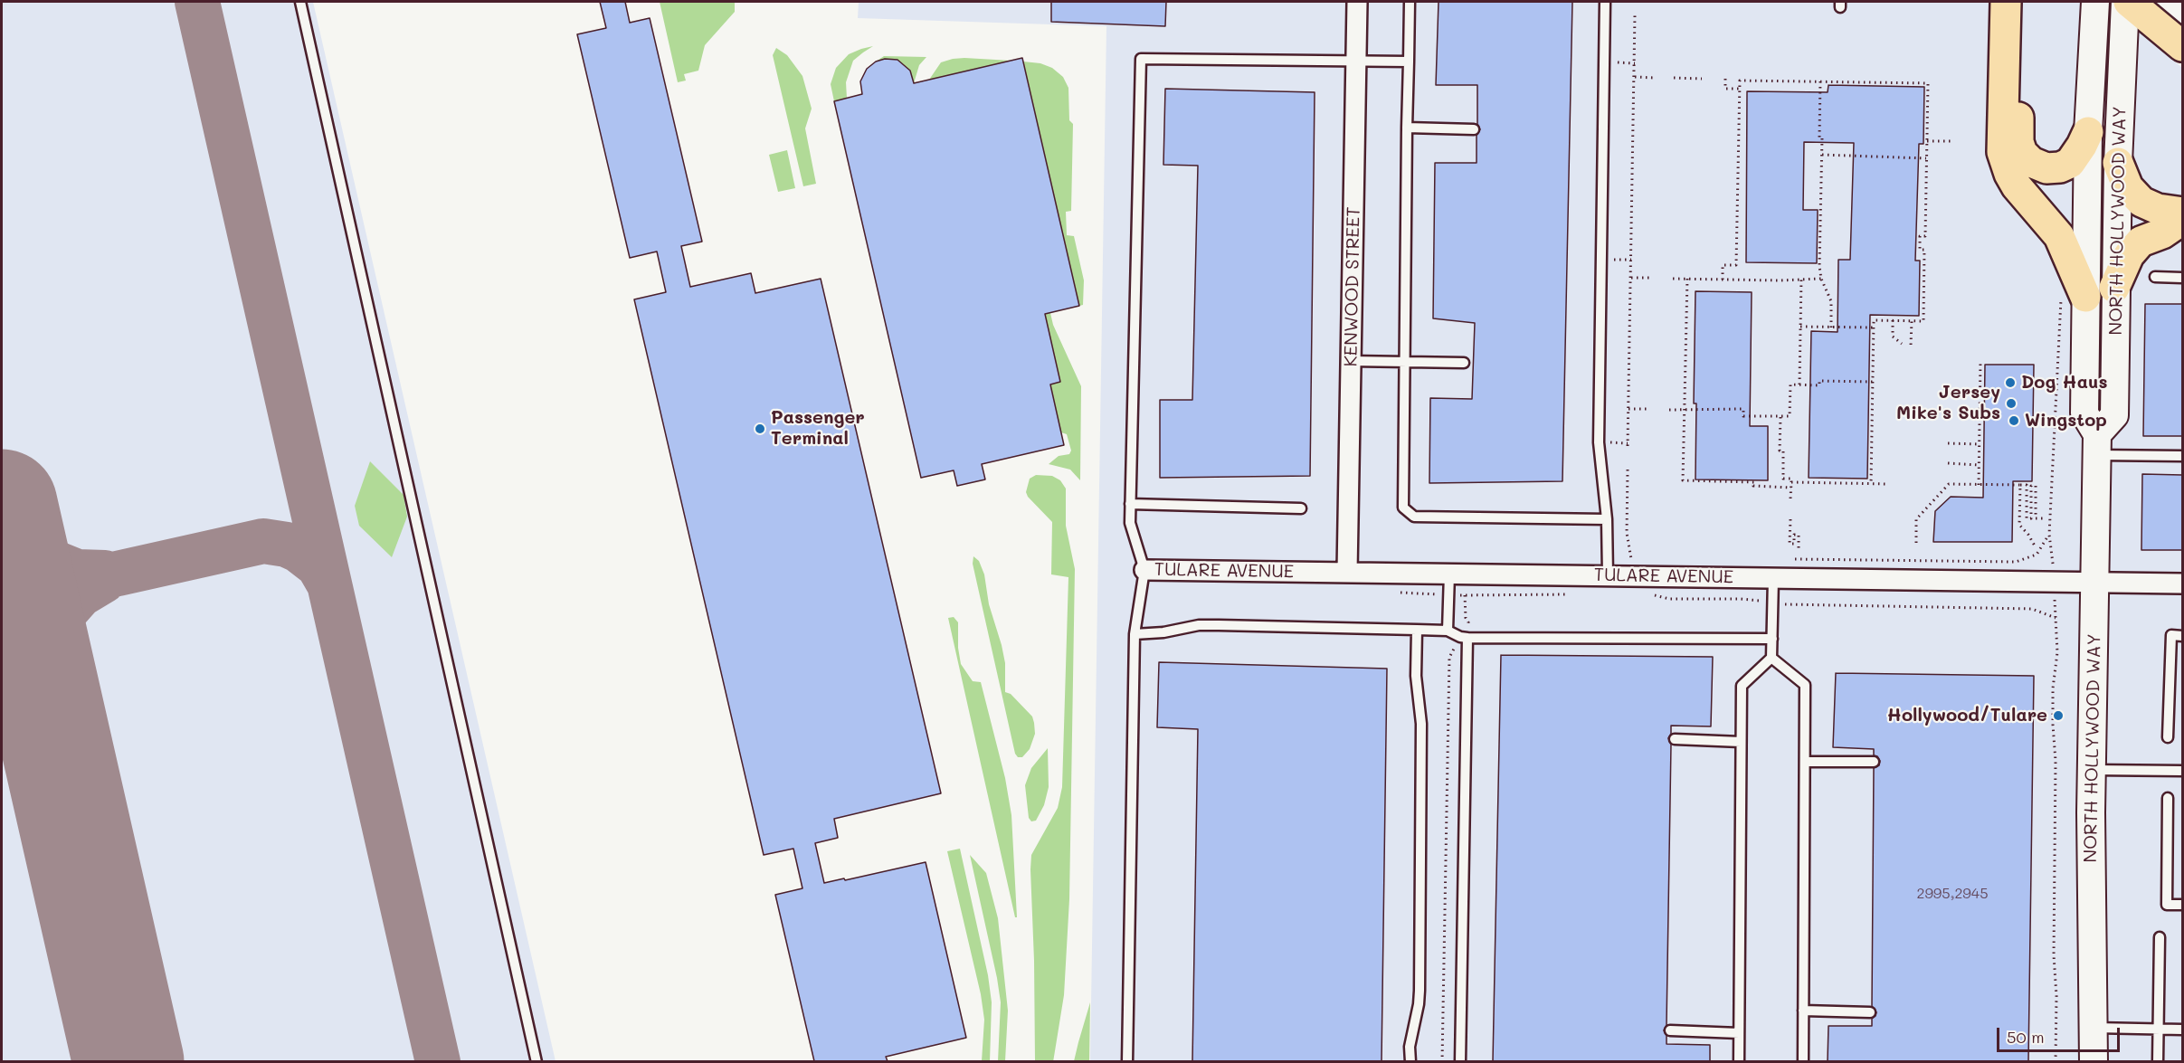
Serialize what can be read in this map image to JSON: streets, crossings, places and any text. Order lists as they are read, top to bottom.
{
  "streets": {
    "main road": ["NORTH HOLLYWOOD WAY"],
    "street": ["KENWOOD STREET", "TULARE AVENUE"]
  },
  "crossings": [
    ["NORTH HOLLYWOOD WAY", "TULARE AVENUE"],
    ["KENWOOD STREET", "TULARE AVENUE"]
  ],
  "places": [
    "Dog Haus",
    "Jersey Mike's Subs",
    "Wingstop",
    "Passenger Terminal",
    "Hollywood/Tulare"
  ],
  "house_numbers": ["2995,2945"],
  "scale_bar": "50 m"
}
